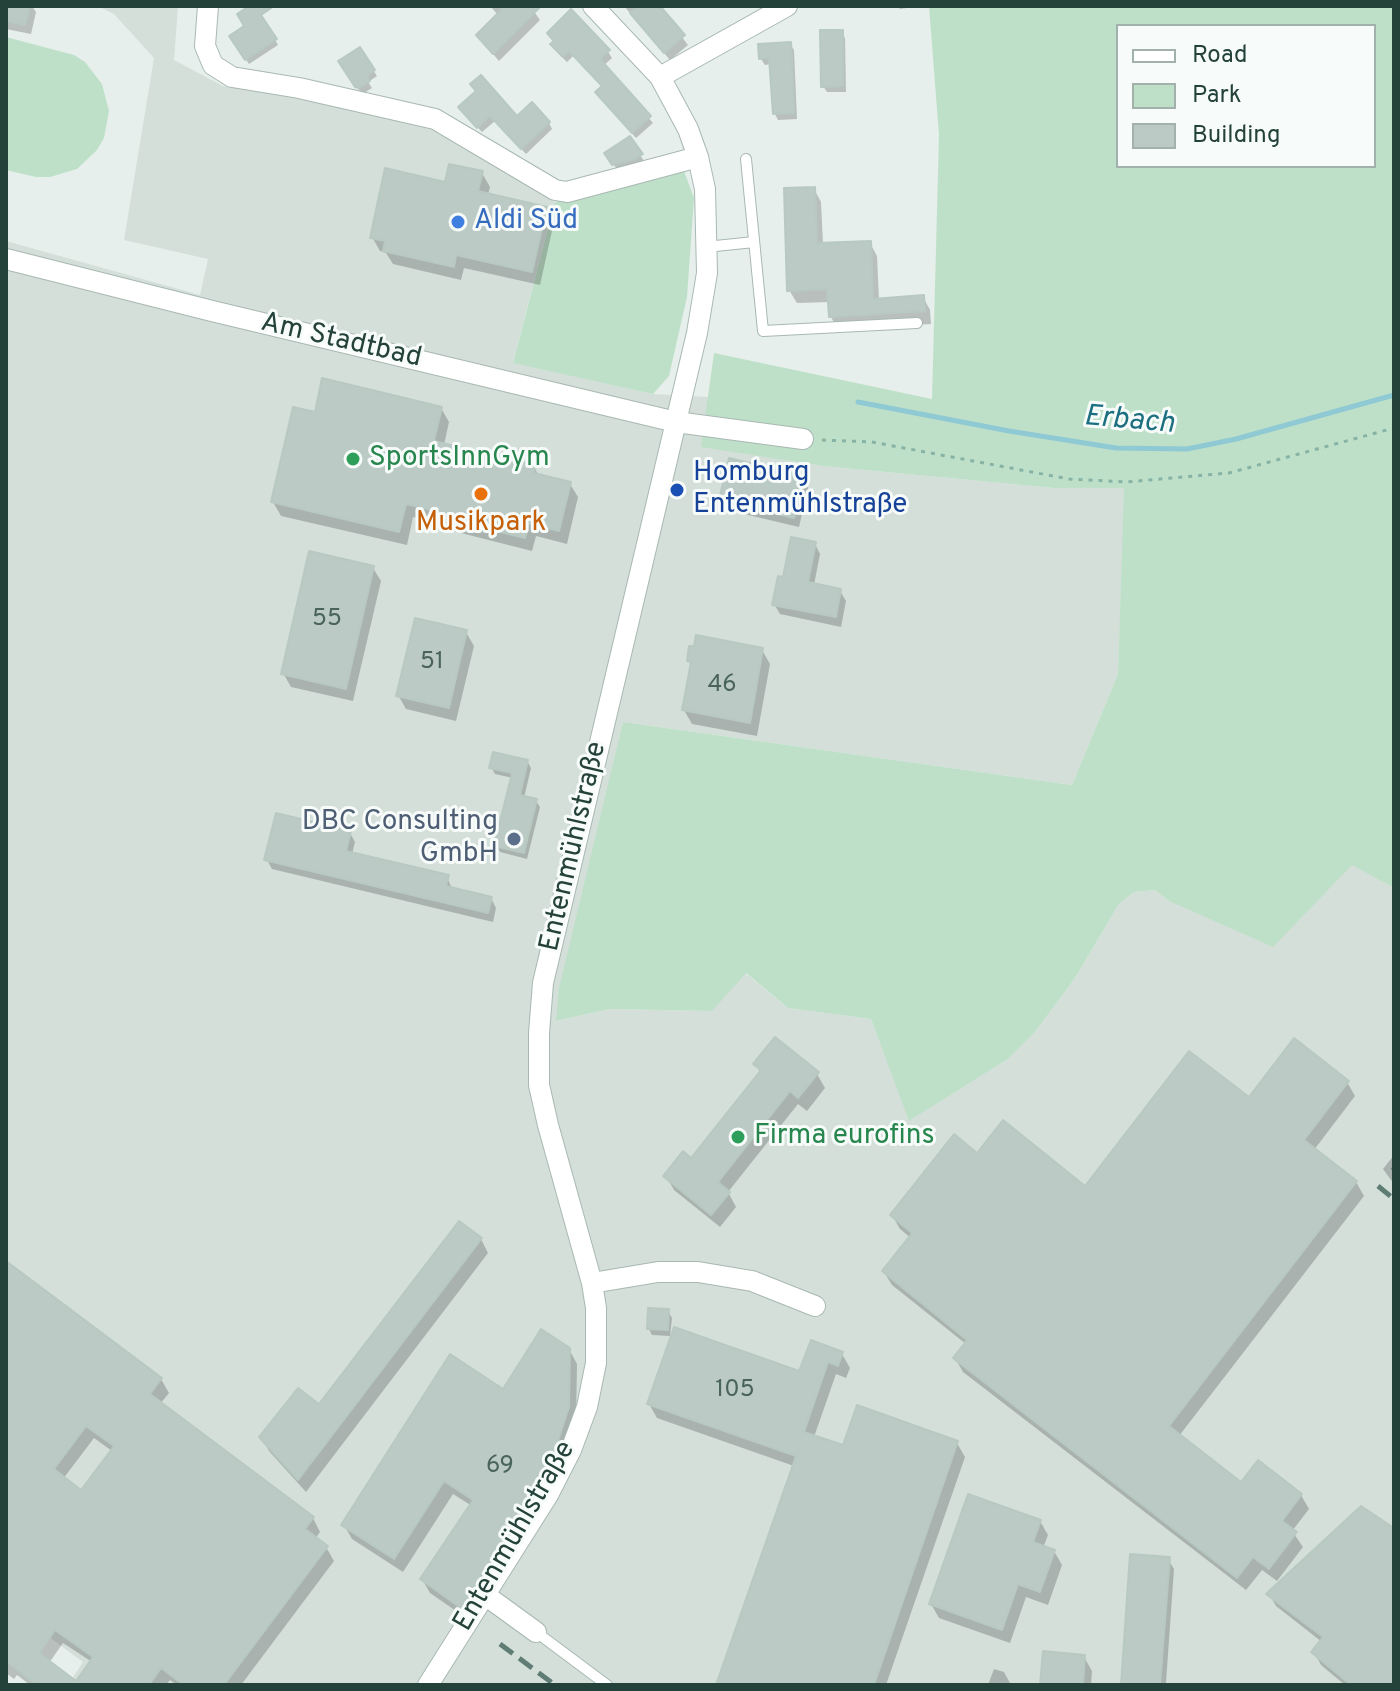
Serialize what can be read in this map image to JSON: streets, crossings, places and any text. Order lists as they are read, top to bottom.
{
  "streets": {
    "street": ["Am Stadtbad", "Entenmühlstraße"]
  },
  "crossings": [
    ["Am Stadtbad", "Entenmühlstraße"]
  ],
  "water": ["Erbach"],
  "places": [
    "Aldi Süd",
    "SportsInnGym",
    "Homburg Entenmühlstraße",
    "Musikpark",
    "DBC Consulting GmbH",
    "Firma eurofins"
  ],
  "house_numbers": [
    "55",
    "51",
    "46",
    "105",
    "69"
  ],
  "legend": ["Road", "Park", "Building"]
}
